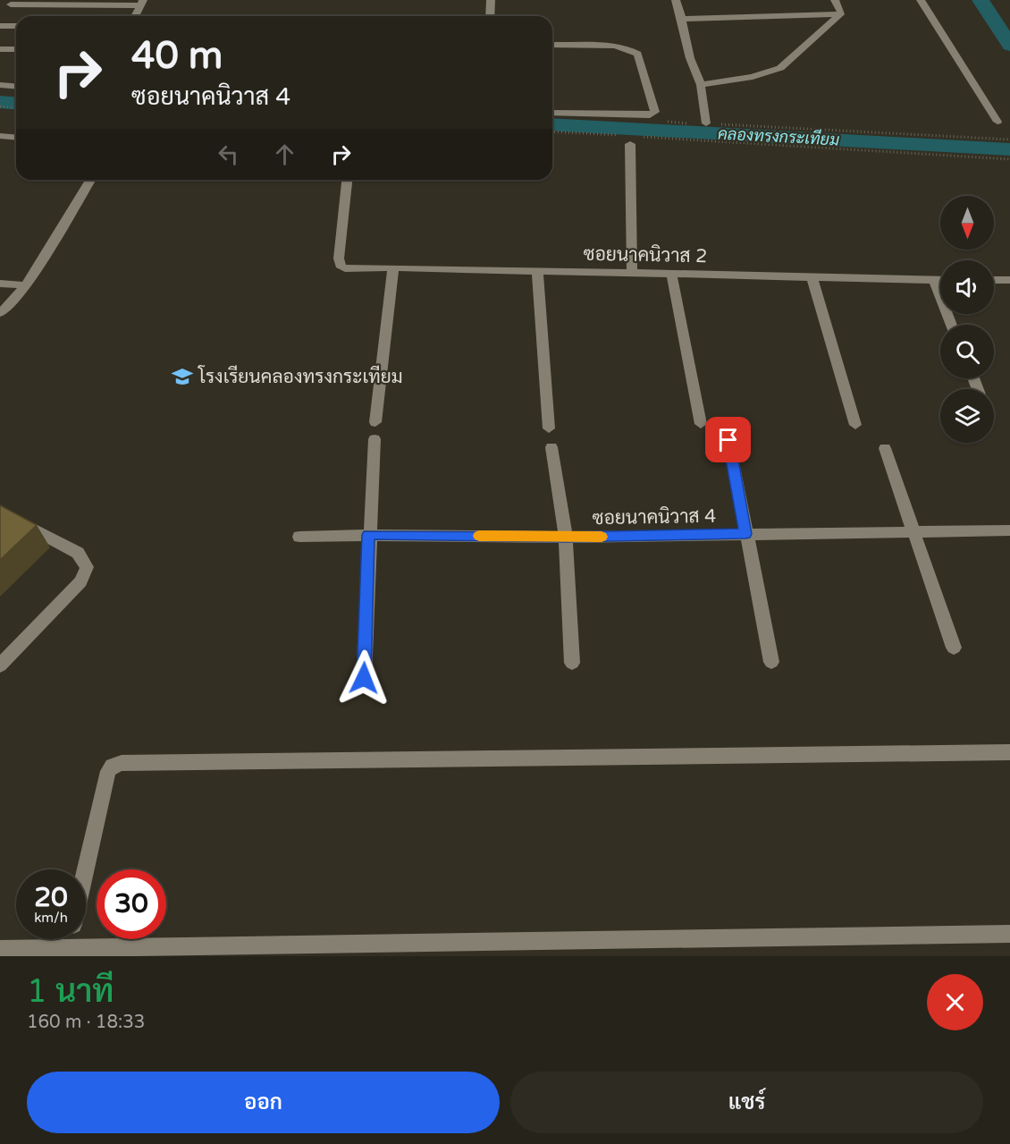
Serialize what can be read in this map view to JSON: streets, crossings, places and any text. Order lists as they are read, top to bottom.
{
  "streets": {
    "street": ["ซอยนาคนิวาส 2", "ซอยนาคนิวาส 4"]
  },
  "water": ["คลองทรงกระเทียม"],
  "places": {
    "school or university": ["โรงเรียนคลองทรงกระเทียม"]
  },
  "north": "bottom",
  "page": {
    "turn": ["40 m", "ซอยนาคนิวาส 4"],
    "speed": "20 km/h",
    "limit": "30",
    "heading": ["1 นาที", "160 m · 18:33"],
    "buttons": ["ออก", "แชร์"]
  }
}
